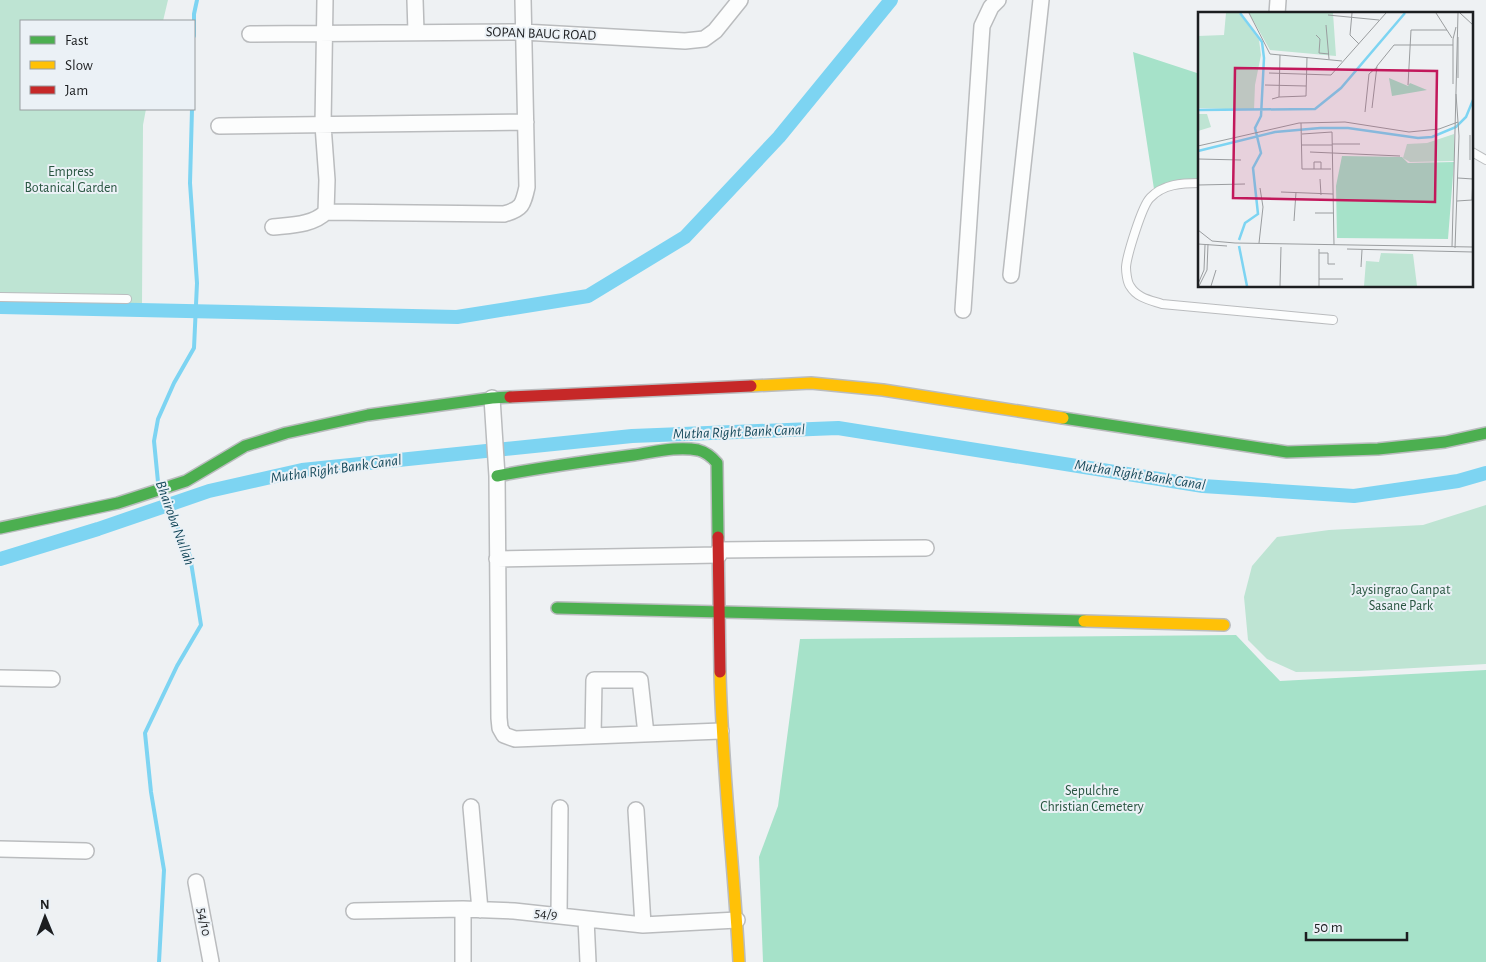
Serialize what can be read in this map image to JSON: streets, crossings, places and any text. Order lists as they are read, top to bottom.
{
  "streets": {
    "street": ["SOPAN BAUG ROAD", "54/9", "54/10"]
  },
  "water": ["Mutha Right Bank Canal", "Bhairoba Nullah"],
  "parks": ["Empress Botanical Garden", "Jaysingrao Ganpat Sasane Park", "Sepulchre Christian Cemetery"],
  "legend": ["Fast", "Slow", "Jam"],
  "scale_bar": "50 m",
  "north": "top"
}
